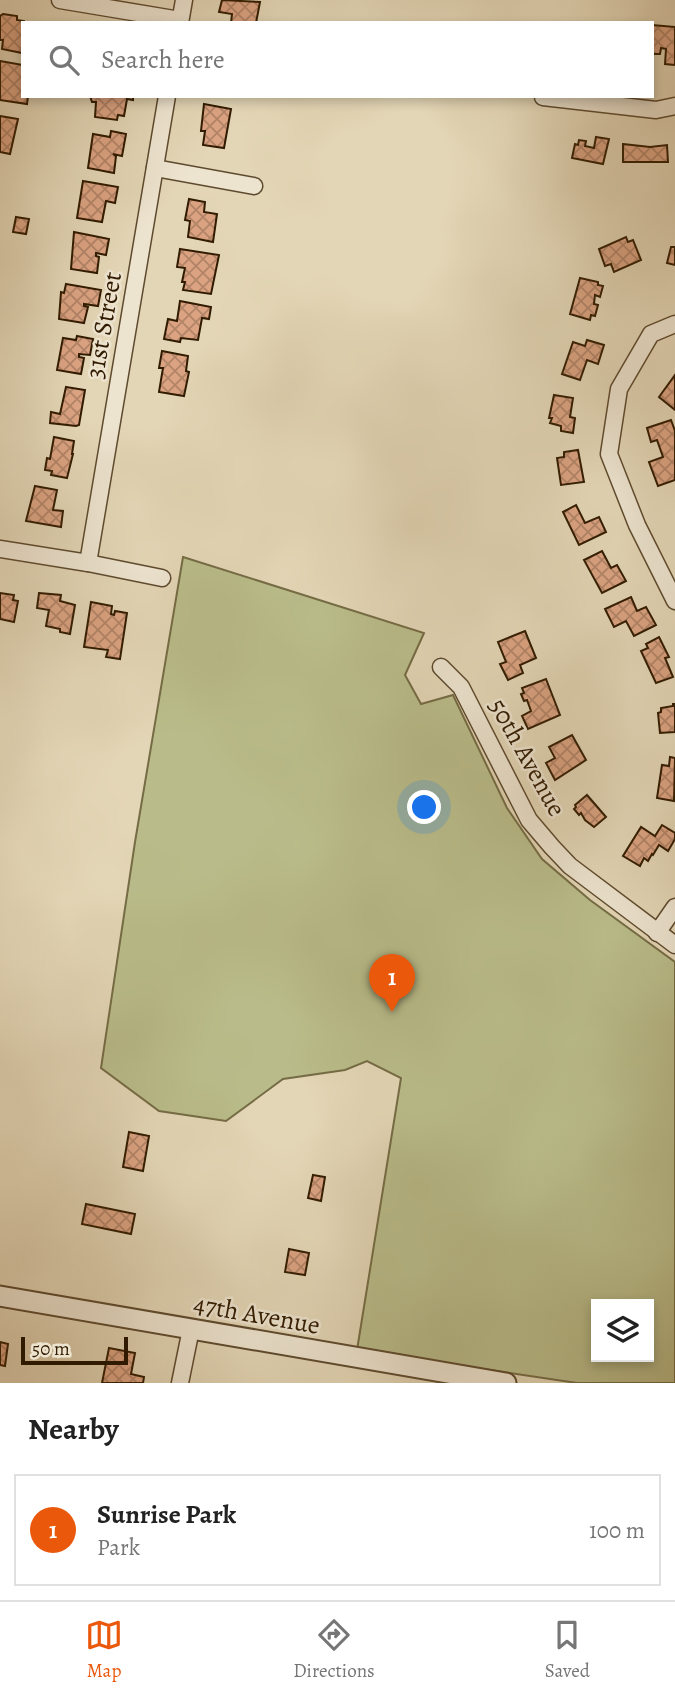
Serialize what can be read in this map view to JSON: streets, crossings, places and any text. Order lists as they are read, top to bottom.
{
  "streets": {
    "street": ["31st Street", "50th Avenue", "47th Avenue"]
  },
  "scale_bar": "50 m",
  "page": {
    "search": "Search here",
    "pins": "1",
    "scale": "50 m",
    "heading": "Nearby",
    "list": [
      {
        "mark": "1",
        "name": "Sunrise Park",
        "note": "Park",
        "value": "100 m"
      }
    ],
    "nav": ["Map", "Directions", "Saved"]
  }
}
